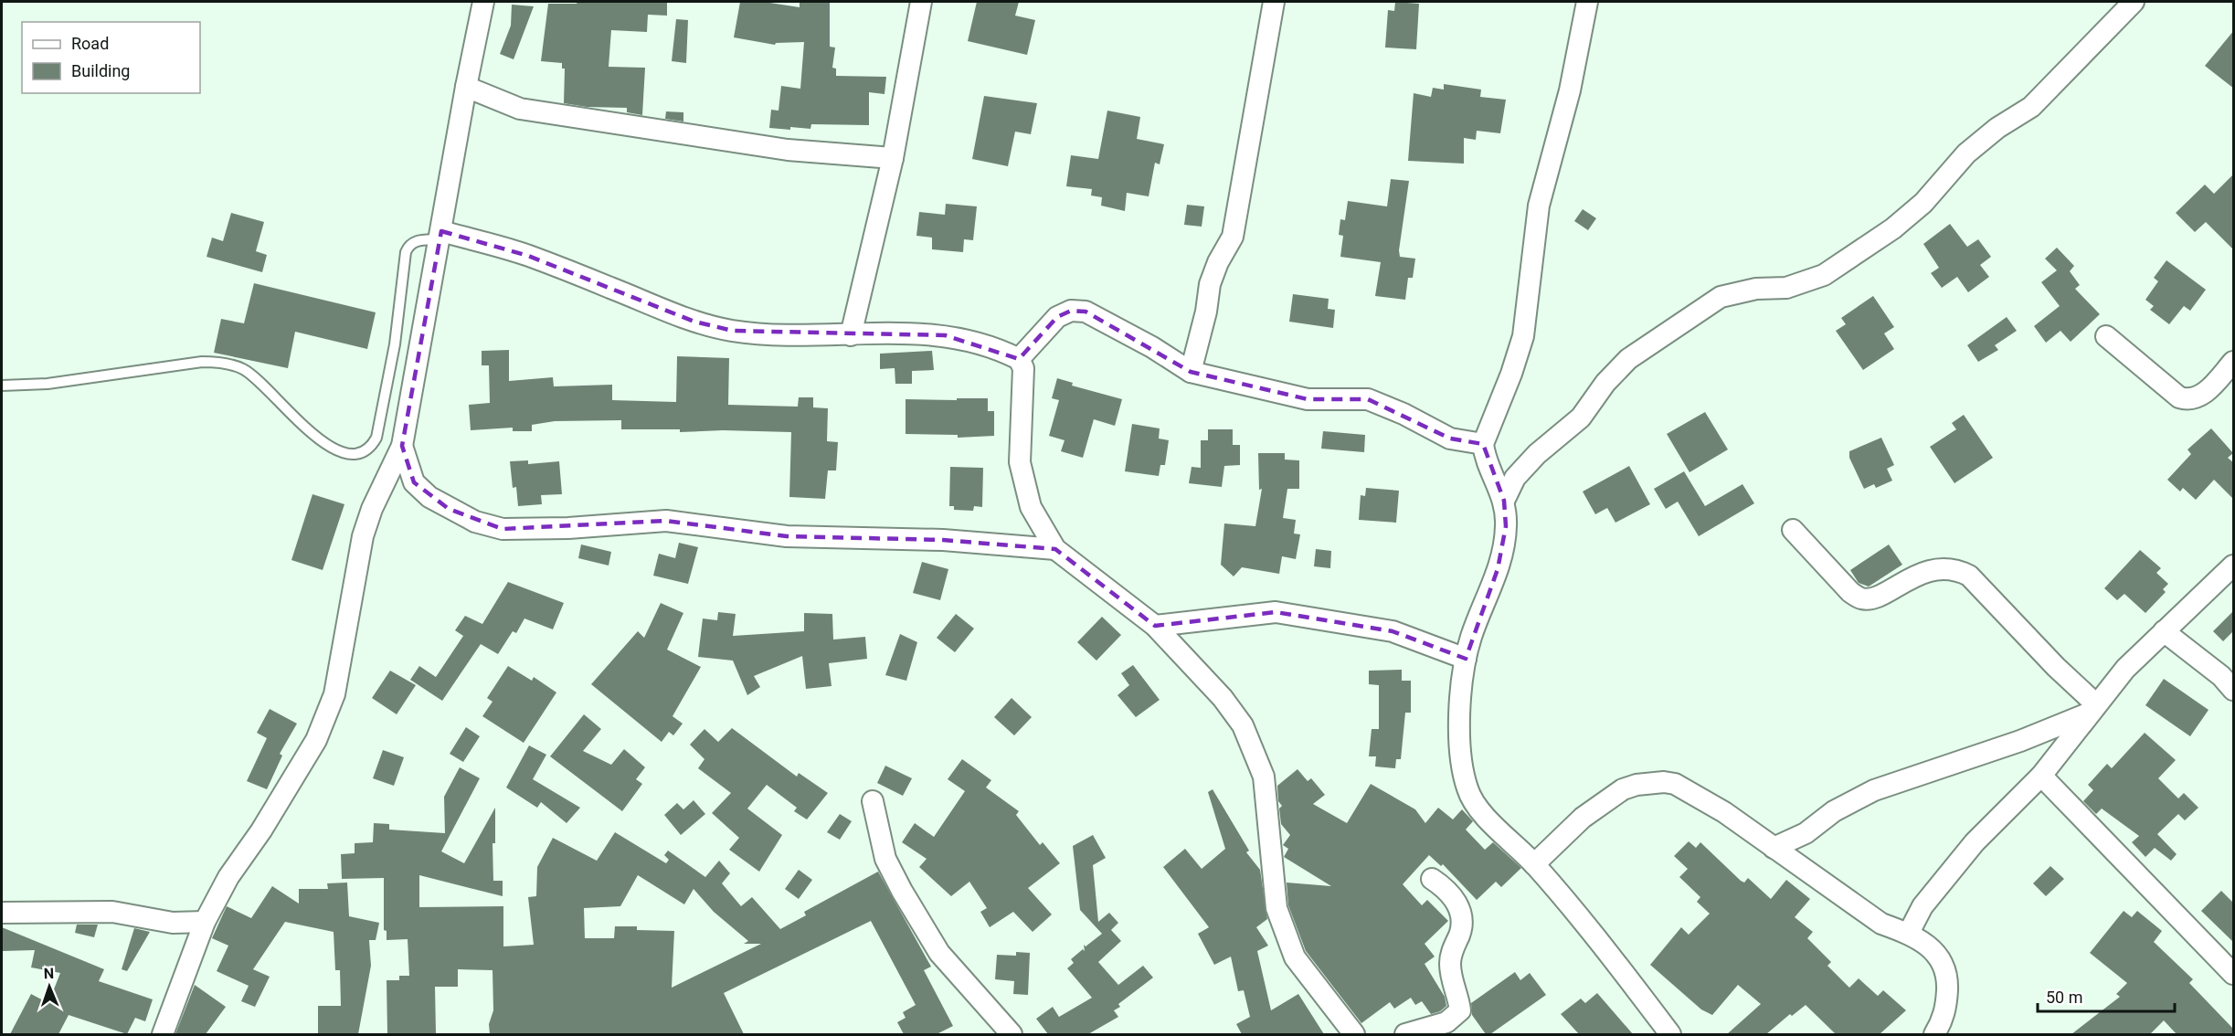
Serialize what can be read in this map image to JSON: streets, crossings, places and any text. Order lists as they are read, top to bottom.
{
  "legend": ["Road", "Building"],
  "scale_bar": "50 m",
  "north": "top"
}
